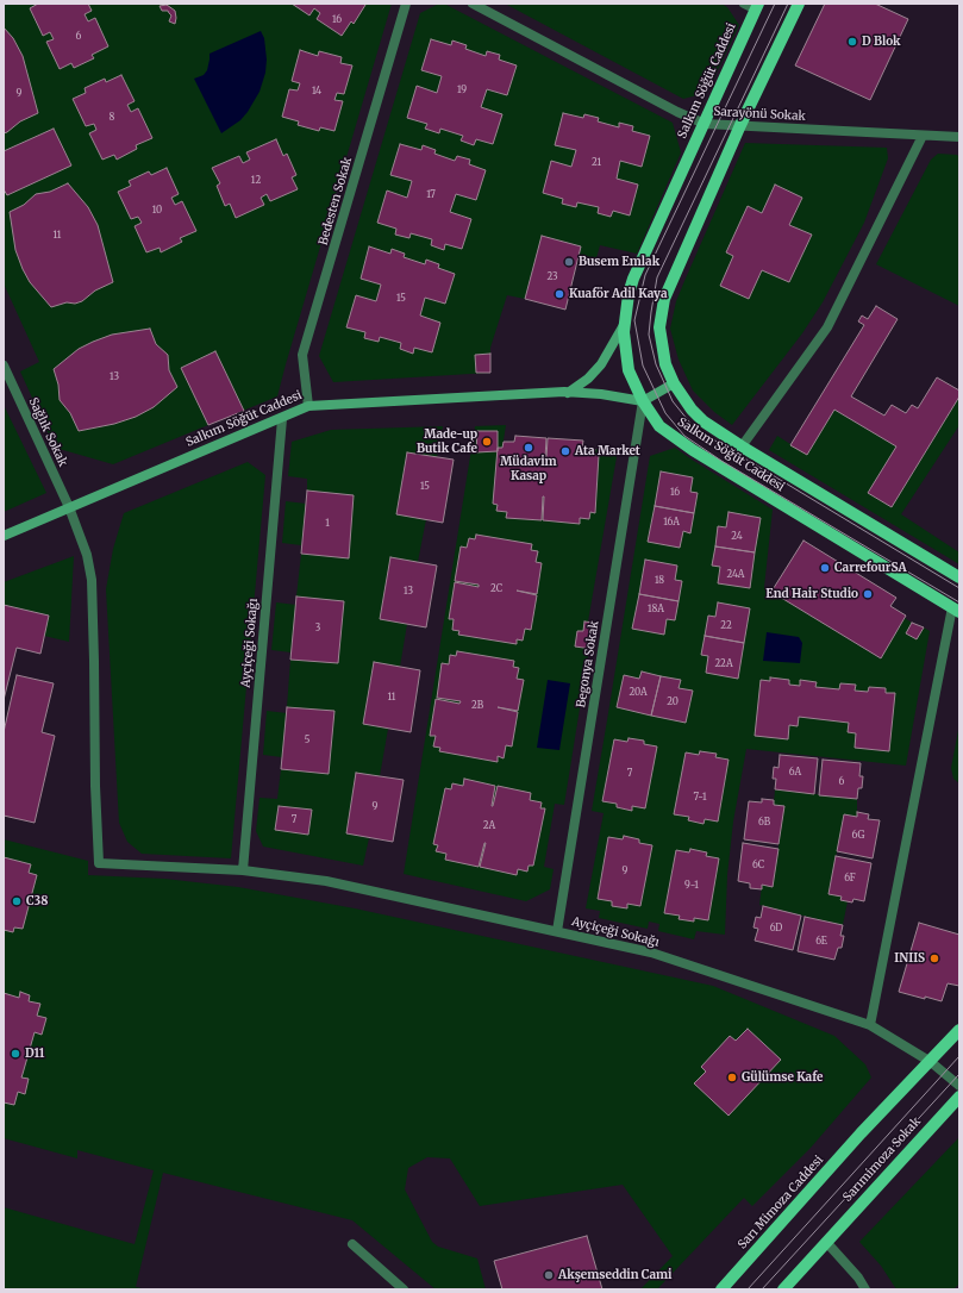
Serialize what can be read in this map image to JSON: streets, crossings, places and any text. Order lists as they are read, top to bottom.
{
  "streets": {
    "main road": ["Salkım Söğüt Caddesi", "Sarımimoza Sokak", "Sarı Mimoza Caddesi"],
    "street": [
      "Sarayönü Sokak",
      "Bedesten Sokak",
      "Sağlık Sokak",
      "Ayçiçeği Sokağı",
      "Begonya Sokak"
    ]
  },
  "crossings": [
    ["Salkım Söğüt Caddesi", "Sarayönü Sokak"],
    ["Salkım Söğüt Caddesi", "Bedesten Sokak"],
    ["Salkım Söğüt Caddesi", "Sağlık Sokak"],
    ["Salkım Söğüt Caddesi", "Ayçiçeği Sokağı"],
    ["Salkım Söğüt Caddesi", "Begonya Sokak"],
    ["Sağlık Sokak", "Ayçiçeği Sokağı"],
    ["Ayçiçeği Sokağı", "Begonya Sokak"],
    ["Ayçiçeği Sokağı", "Sarı Mimoza Caddesi"]
  ],
  "places": [
    "D Blok",
    "Busem Emlak",
    "Kuaför Adil Kaya",
    "Made-up Butik Cafe",
    "Müdavim Kasap",
    "Ata Market",
    "CarrefourSA",
    "End Hair Studio",
    "C38",
    "INIIS",
    "D11",
    "Gülümse Kafe",
    "Akşemseddin Cami"
  ],
  "house_numbers": [
    "16",
    "6",
    "19",
    "14",
    "9",
    "8",
    "21",
    "12",
    "17",
    "10",
    "11",
    "23",
    "15",
    "13",
    "15",
    "16",
    "16A",
    "1",
    "24",
    "24A",
    "18",
    "2C",
    "13",
    "18A",
    "22",
    "3",
    "22A",
    "20A",
    "11",
    "20",
    "2B",
    "5",
    "6A",
    "7",
    "6",
    "7-1",
    "9",
    "7",
    "6B",
    "2A",
    "6G",
    "6C",
    "9",
    "6F",
    "9-1",
    "6D",
    "6E"
  ]
}
